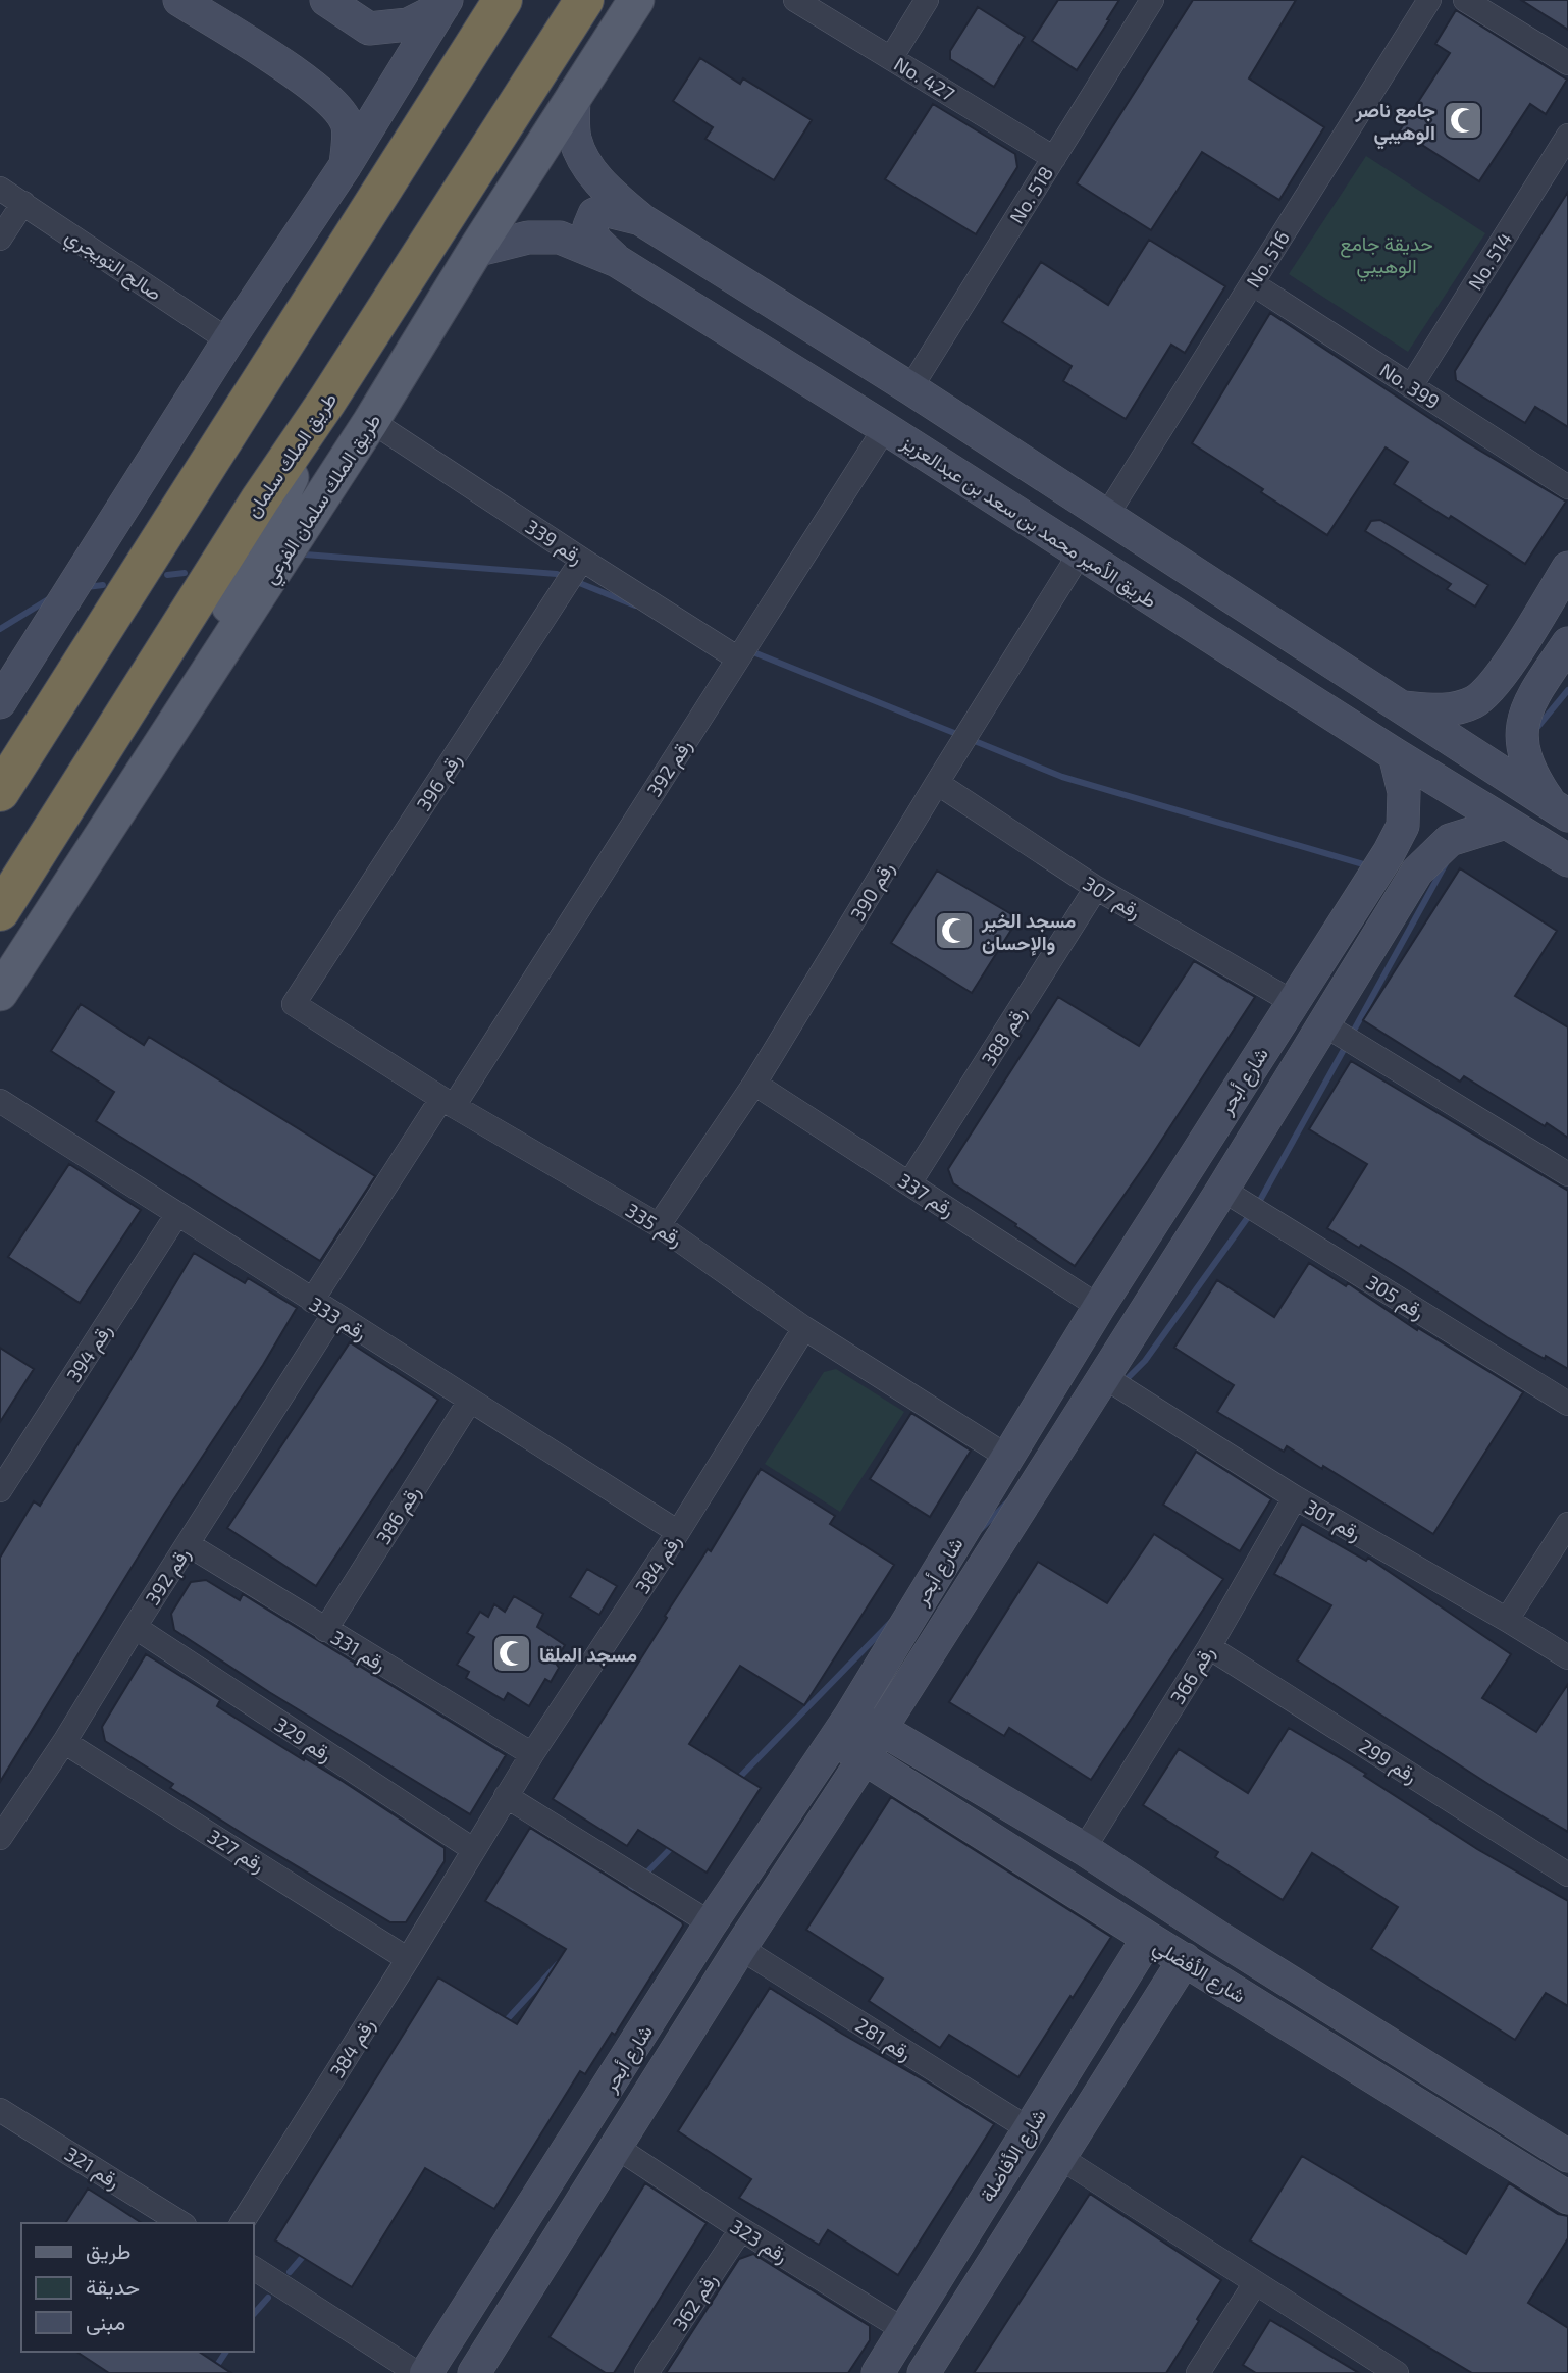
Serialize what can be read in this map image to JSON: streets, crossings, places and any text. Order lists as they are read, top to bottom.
{
  "streets": {
    "highway": ["طريق الملك سلمان"],
    "main road": ["طريق الملك سلمان الفرعي"],
    "street": [
      "No. 427",
      "No. 518",
      "No. 516",
      "No. 514",
      "صالح التويجري",
      "No. 399",
      "طريق الأمير محمد بن سعد بن عبدالعزيز",
      "رقم 339",
      "رقم 392",
      "رقم 396",
      "رقم 390",
      "رقم 307",
      "رقم 388",
      "شارع أبحر",
      "رقم 337",
      "رقم 335",
      "رقم 305",
      "رقم 333",
      "رقم 394",
      "رقم 386",
      "رقم 301",
      "رقم 384",
      "رقم 331",
      "رقم 366",
      "رقم 329",
      "رقم 299",
      "رقم 327",
      "شارع الأفضلي",
      "رقم 281",
      "شارع الأفاضلة",
      "رقم 321",
      "رقم 323",
      "رقم 362"
    ]
  },
  "crossings": [
    ["No. 427", "No. 518"],
    ["No. 516", "No. 399"],
    ["No. 514", "No. 399"],
    ["طريق الملك سلمان الفرعي", "طريق الأمير محمد بن سعد بن عبدالعزيز"],
    ["طريق الملك سلمان الفرعي", "رقم 339"],
    ["طريق الأمير محمد بن سعد بن عبدالعزيز", "رقم 392"],
    ["طريق الأمير محمد بن سعد بن عبدالعزيز", "رقم 390"],
    ["طريق الأمير محمد بن سعد بن عبدالعزيز", "شارع أبحر"],
    ["رقم 339", "رقم 392"],
    ["رقم 339", "رقم 396"],
    ["رقم 392", "رقم 335"],
    ["رقم 392", "رقم 333"],
    ["رقم 392", "رقم 331"],
    ["رقم 392", "رقم 329"],
    ["رقم 392", "رقم 327"],
    ["رقم 396", "رقم 335"],
    ["رقم 390", "رقم 307"],
    ["رقم 390", "رقم 337"],
    ["رقم 390", "رقم 335"],
    ["رقم 307", "رقم 388"],
    ["رقم 307", "شارع أبحر"],
    ["رقم 388", "رقم 337"],
    ["شارع أبحر", "رقم 337"],
    ["شارع أبحر", "رقم 335"],
    ["شارع أبحر", "رقم 305"],
    ["شارع أبحر", "رقم 301"],
    ["شارع أبحر", "شارع الأفضلي"],
    ["شارع أبحر", "رقم 281"],
    ["شارع أبحر", "رقم 323"],
    ["رقم 335", "رقم 384"],
    ["رقم 333", "رقم 394"],
    ["رقم 333", "رقم 386"],
    ["رقم 333", "رقم 384"],
    ["رقم 386", "رقم 331"],
    ["رقم 301", "رقم 366"],
    ["رقم 384", "رقم 331"],
    ["رقم 384", "رقم 329"],
    ["رقم 384", "رقم 327"],
    ["رقم 366", "رقم 299"],
    ["رقم 366", "شارع الأفضلي"],
    ["شارع الأفضلي", "شارع الأفاضلة"],
    ["رقم 281", "شارع الأفاضلة"],
    ["شارع الأفاضلة", "رقم 323"],
    ["رقم 323", "رقم 362"]
  ],
  "parks": ["حديقة جامع الوهيبي"],
  "places": {
    "mosque": ["جامع ناصر الوهيبي", "مسجد الخير والإحسان", "مسجد الملقا"]
  },
  "legend": ["طريق", "حديقة", "مبنى"]
}
